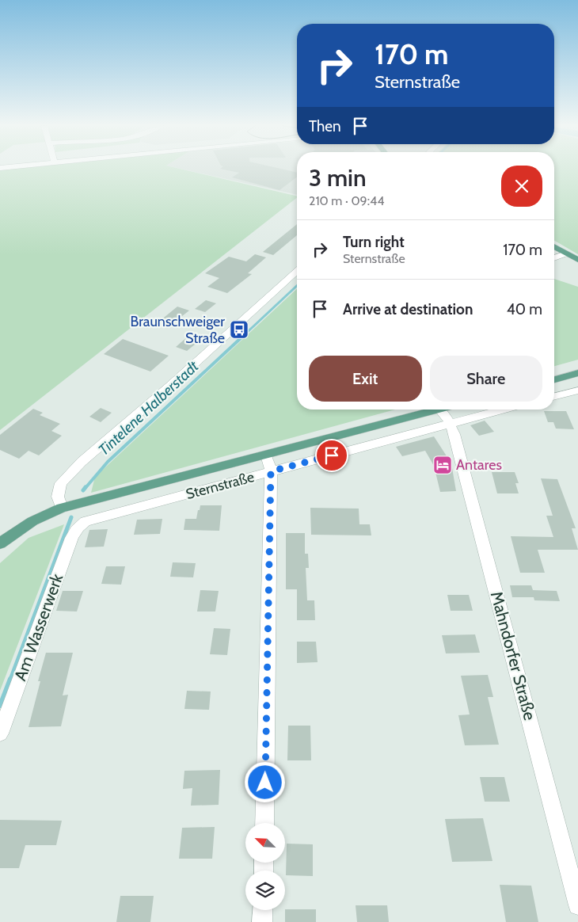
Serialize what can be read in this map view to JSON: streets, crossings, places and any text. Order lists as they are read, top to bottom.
{
  "streets": {
    "main road": ["Sternstraße"],
    "street": ["Am Wasserwerk", "Mahndorfer Straße"]
  },
  "crossings": [
    ["Sternstraße", "Am Wasserwerk"],
    ["Sternstraße", "Mahndorfer Straße"]
  ],
  "water": ["Tintelene Halberstadt"],
  "places": {
    "bus stop": ["Braunschweiger Straße"],
    "hotel": ["Antares"]
  },
  "north": "top left",
  "page": {
    "turn": ["170 m", "Sternstraße"],
    "then": "Then",
    "heading": ["3 min", "210 m · 09:44"],
    "list": [
      {
        "name": "Turn right",
        "note": "Sternstraße",
        "value": "170 m"
      },
      {
        "name": "Arrive at destination",
        "value": "40 m"
      }
    ],
    "buttons": ["Exit", "Share"]
  }
}
